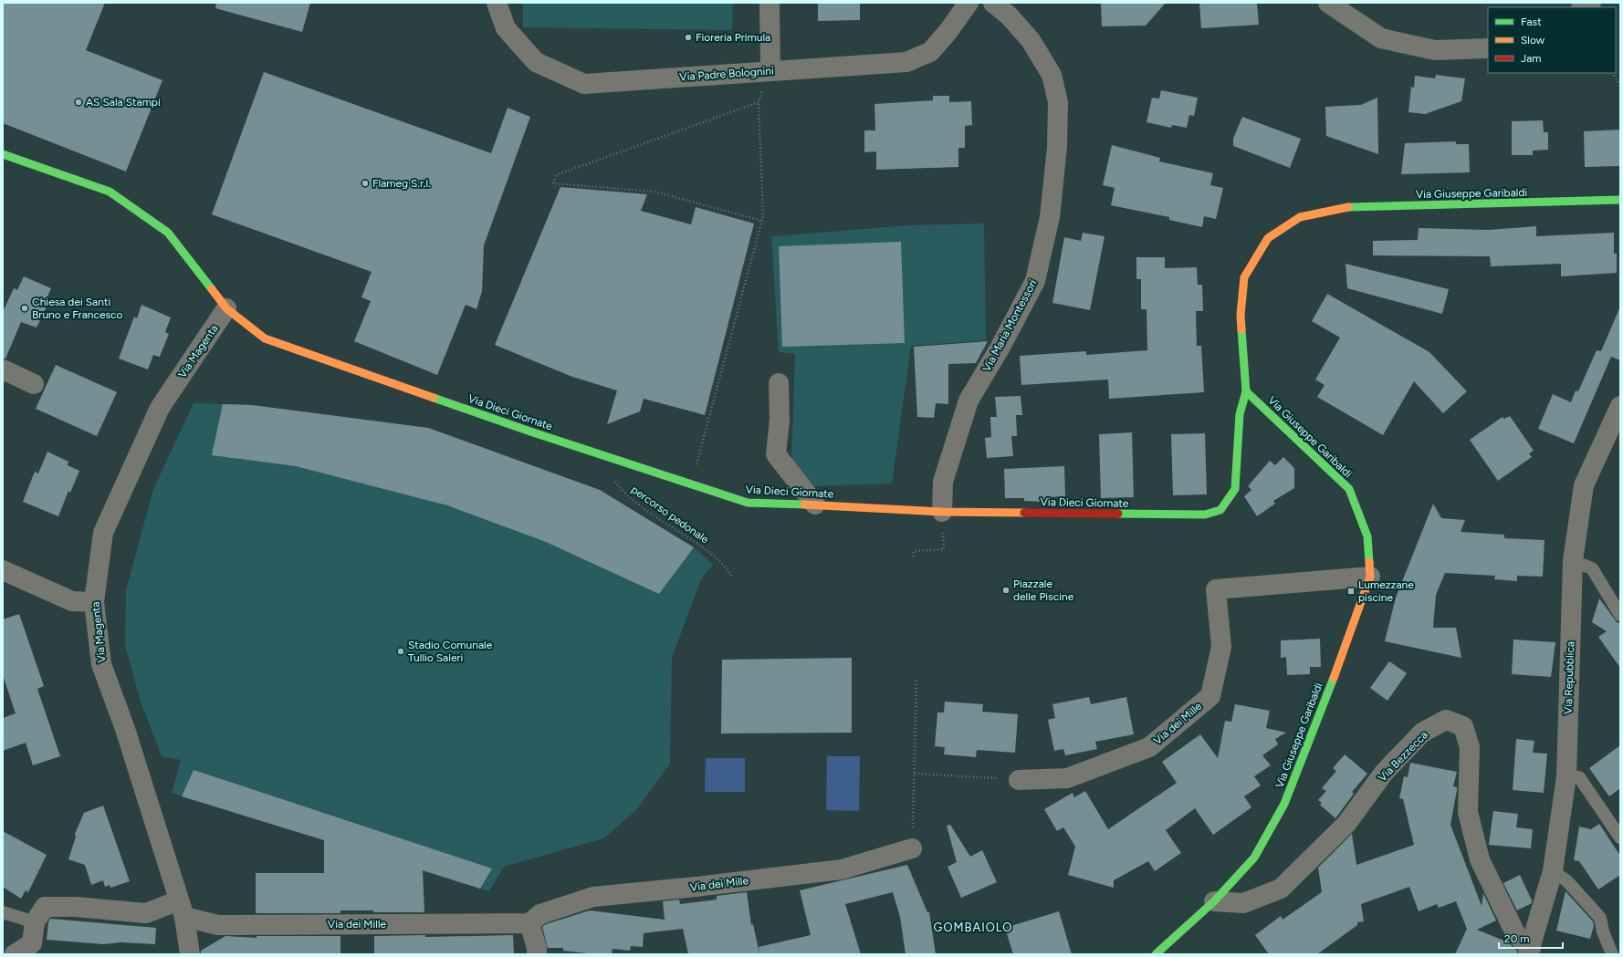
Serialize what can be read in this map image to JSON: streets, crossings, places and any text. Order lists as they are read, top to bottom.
{
  "streets": {
    "street": [
      "Via Padre Bolognini",
      "Via Giuseppe Garibaldi",
      "Via Maria Montessori",
      "Via Magenta",
      "Via Dieci Giornate",
      "Via Repubblica",
      "Via dei Mille",
      "Via Bezzecca"
    ],
    "path": ["percorso pedonale"]
  },
  "crossings": [
    ["Via Giuseppe Garibaldi", "Via Dieci Giornate"],
    ["Via Giuseppe Garibaldi", "Via dei Mille"],
    ["Via Giuseppe Garibaldi", "Via Bezzecca"],
    ["Via Maria Montessori", "Via Dieci Giornate"],
    ["Via Magenta", "Via Dieci Giornate"],
    ["Via Magenta", "Via dei Mille"],
    ["Via Dieci Giornate", "percorso pedonale"],
    ["Via Repubblica", "Via Bezzecca"]
  ],
  "districts": ["GOMBAIOLO"],
  "places": {
    "other": [
      "Fioreria Primula",
      "AS Sala Stampi",
      "Flameg S.r.l.",
      "Chiesa dei Santi Bruno e Francesco",
      "Piazzale delle Piscine",
      "Stadio Comunale Tullio Saleri"
    ],
    "transit": ["Lumezzane piscine"]
  },
  "legend": ["Fast", "Slow", "Jam"],
  "scale_bar": "20 m"
}
